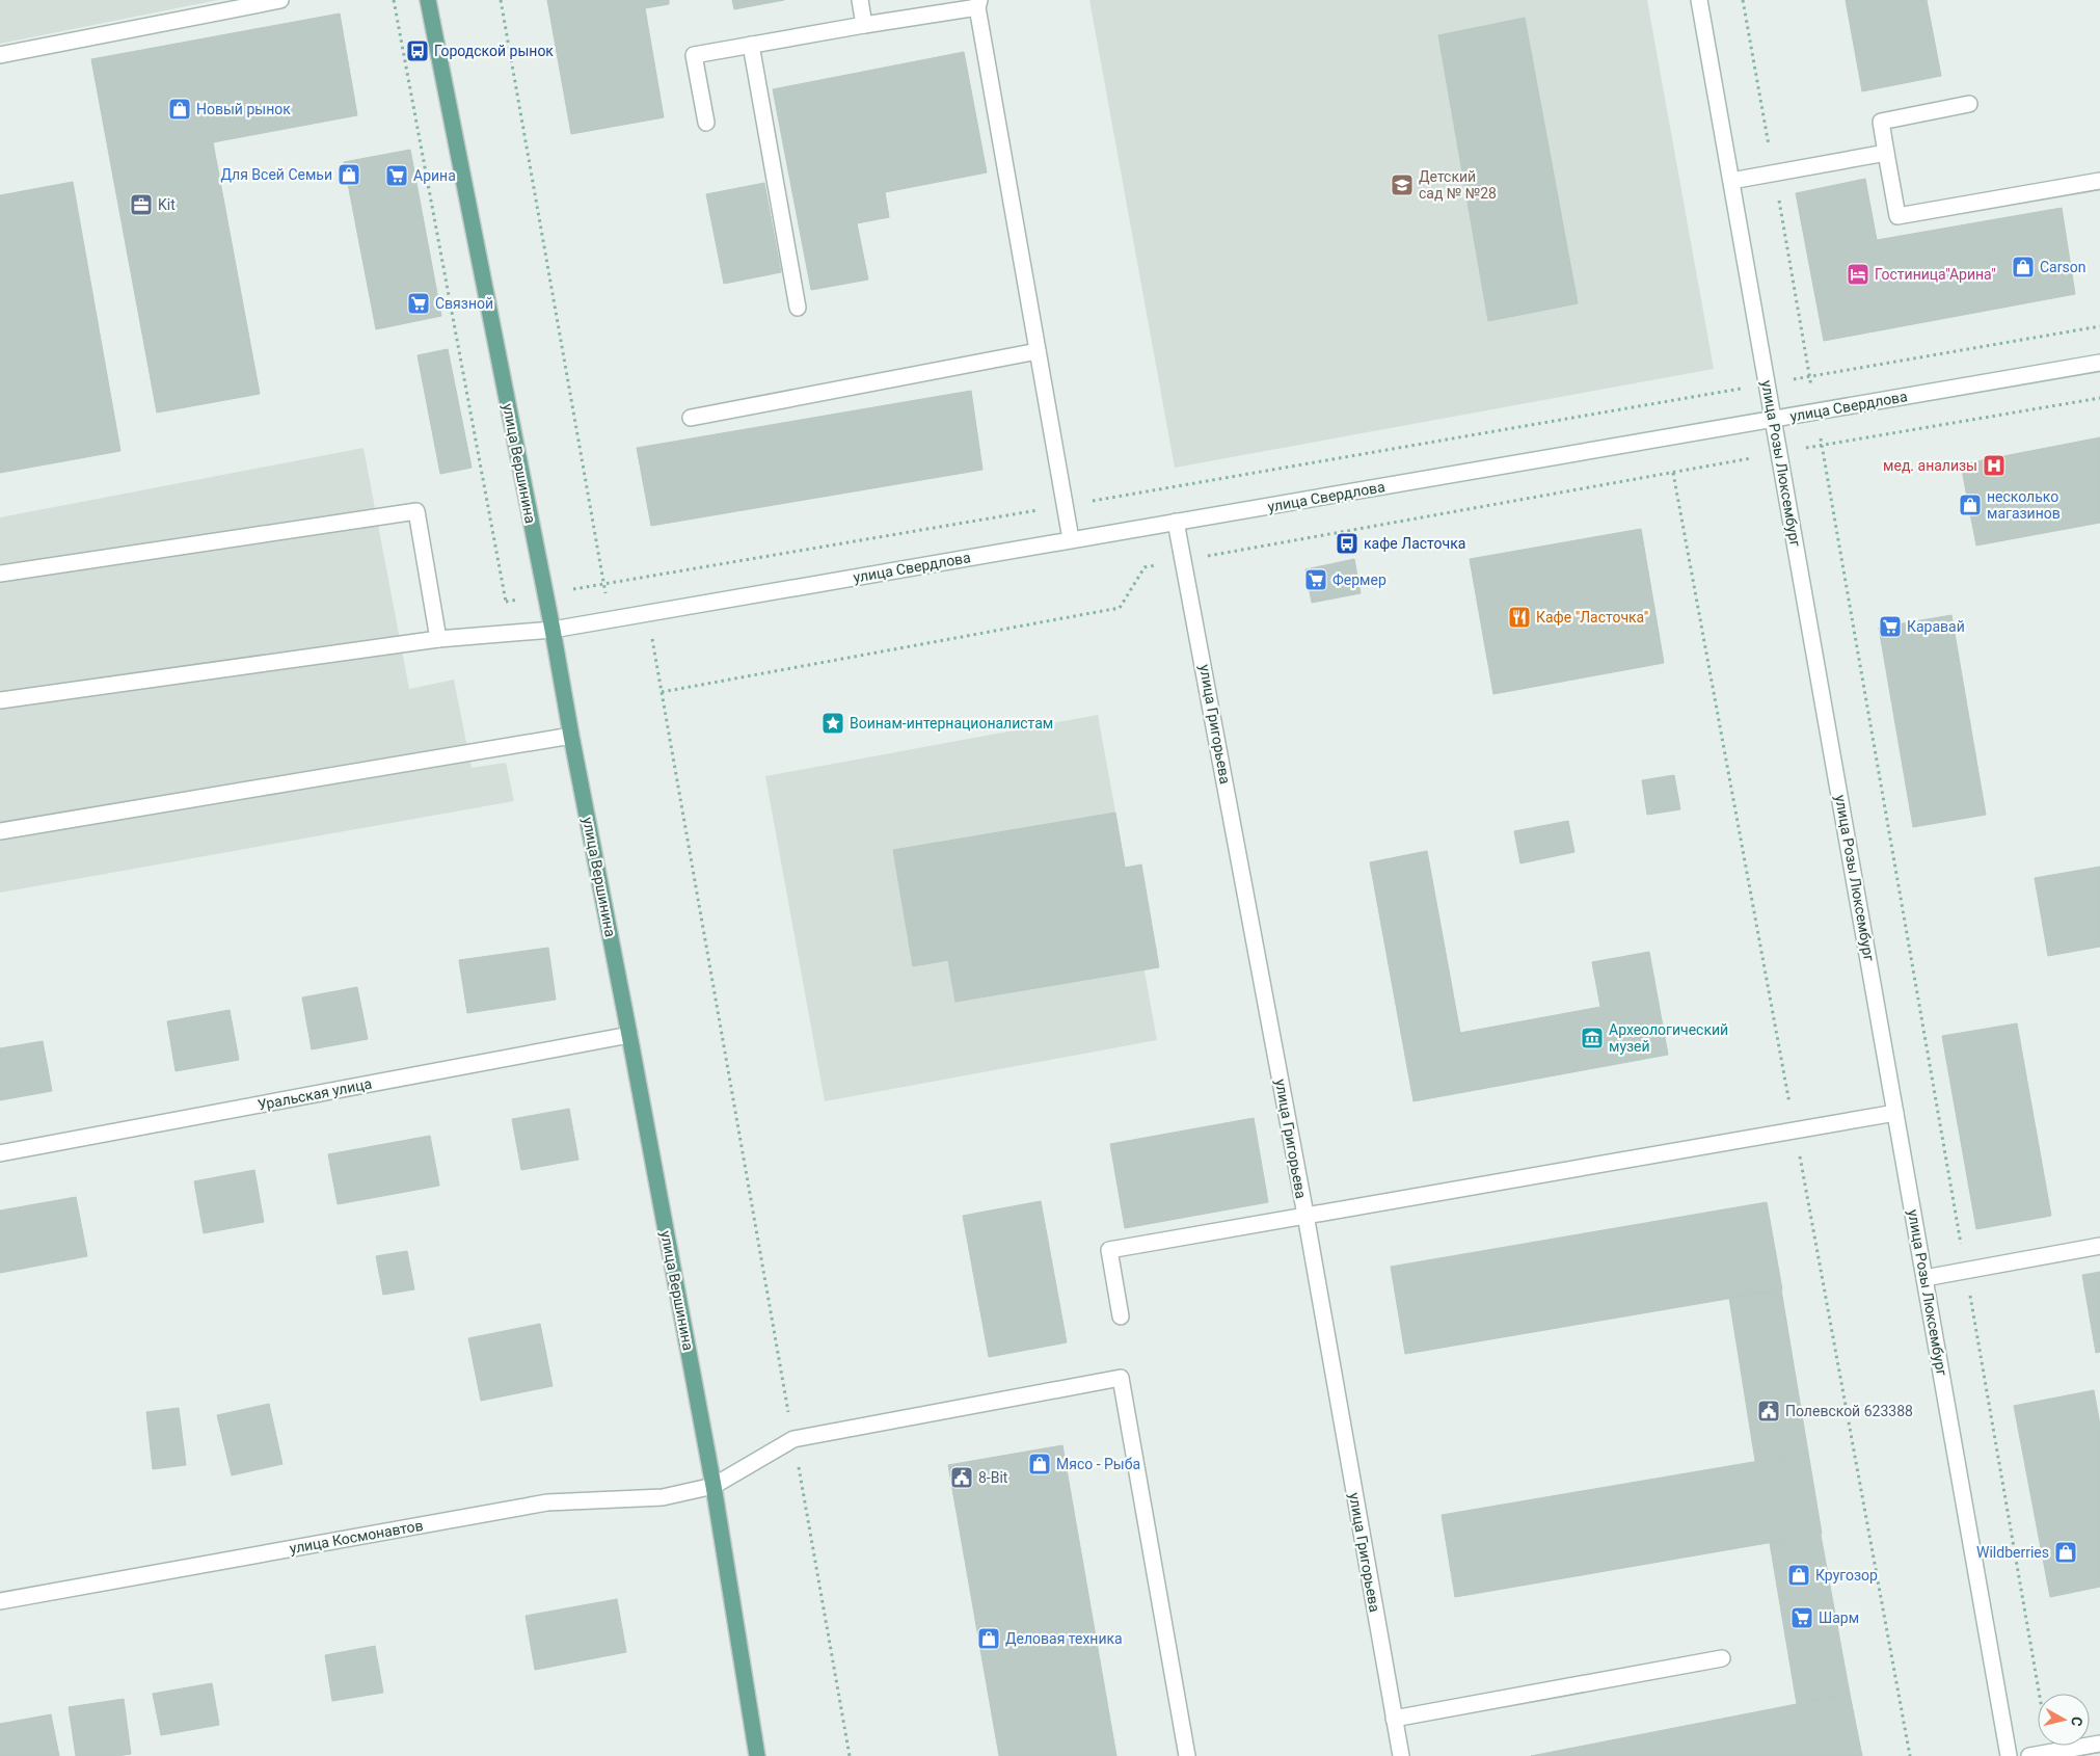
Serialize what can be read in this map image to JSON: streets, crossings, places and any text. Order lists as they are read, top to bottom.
{
  "streets": {
    "main road": ["улица Вершинина"],
    "street": [
      "улица Свердлова",
      "улица Розы Люксембург",
      "улица Григорьева",
      "Уральская улица",
      "улица Космонавтов"
    ]
  },
  "crossings": [
    ["улица Свердлова", "улица Вершинина"],
    ["улица Свердлова", "улица Розы Люксембург"],
    ["улица Свердлова", "улица Григорьева"],
    ["улица Вершинина", "Уральская улица"],
    ["улица Вершинина", "улица Космонавтов"]
  ],
  "places": {
    "bus stop": ["Городской рынок", "кафе Ласточка"],
    "shop": [
      "Новый рынок",
      "Для Всей Семьи",
      "Carson",
      "несколько магазинов",
      "Мясо - Рыба",
      "Wildberries",
      "Кругозор",
      "Деловая техника"
    ],
    "supermarket": [
      "Арина",
      "Связной",
      "Фермер",
      "Каравай",
      "Шарм"
    ],
    "school or university": ["Детский сад № №28"],
    "office": ["Kit"],
    "hotel": ["Гостиница\"Арина\""],
    "hospital": ["мед. анализы"],
    "restaurant": ["Кафе \"Ласточка\""],
    "place": ["Воинам-интернационалистам"],
    "museum": ["Археологический музей"],
    "public building": ["Полевской 623388", "8-Bit"]
  },
  "north": "right"
}
